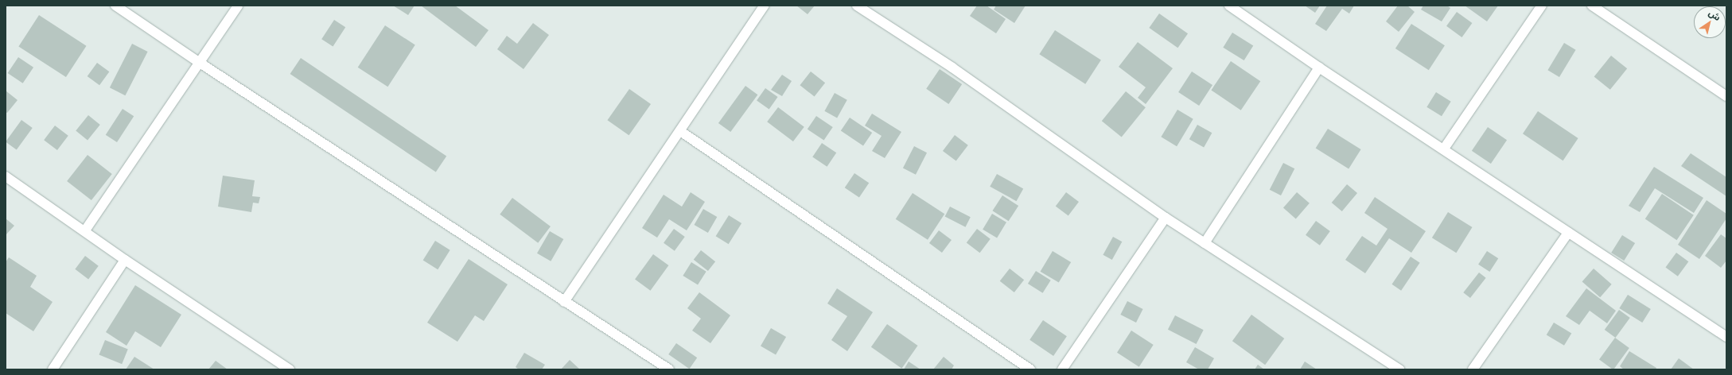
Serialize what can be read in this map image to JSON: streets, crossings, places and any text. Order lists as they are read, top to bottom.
{
  "north": "top right"
}
